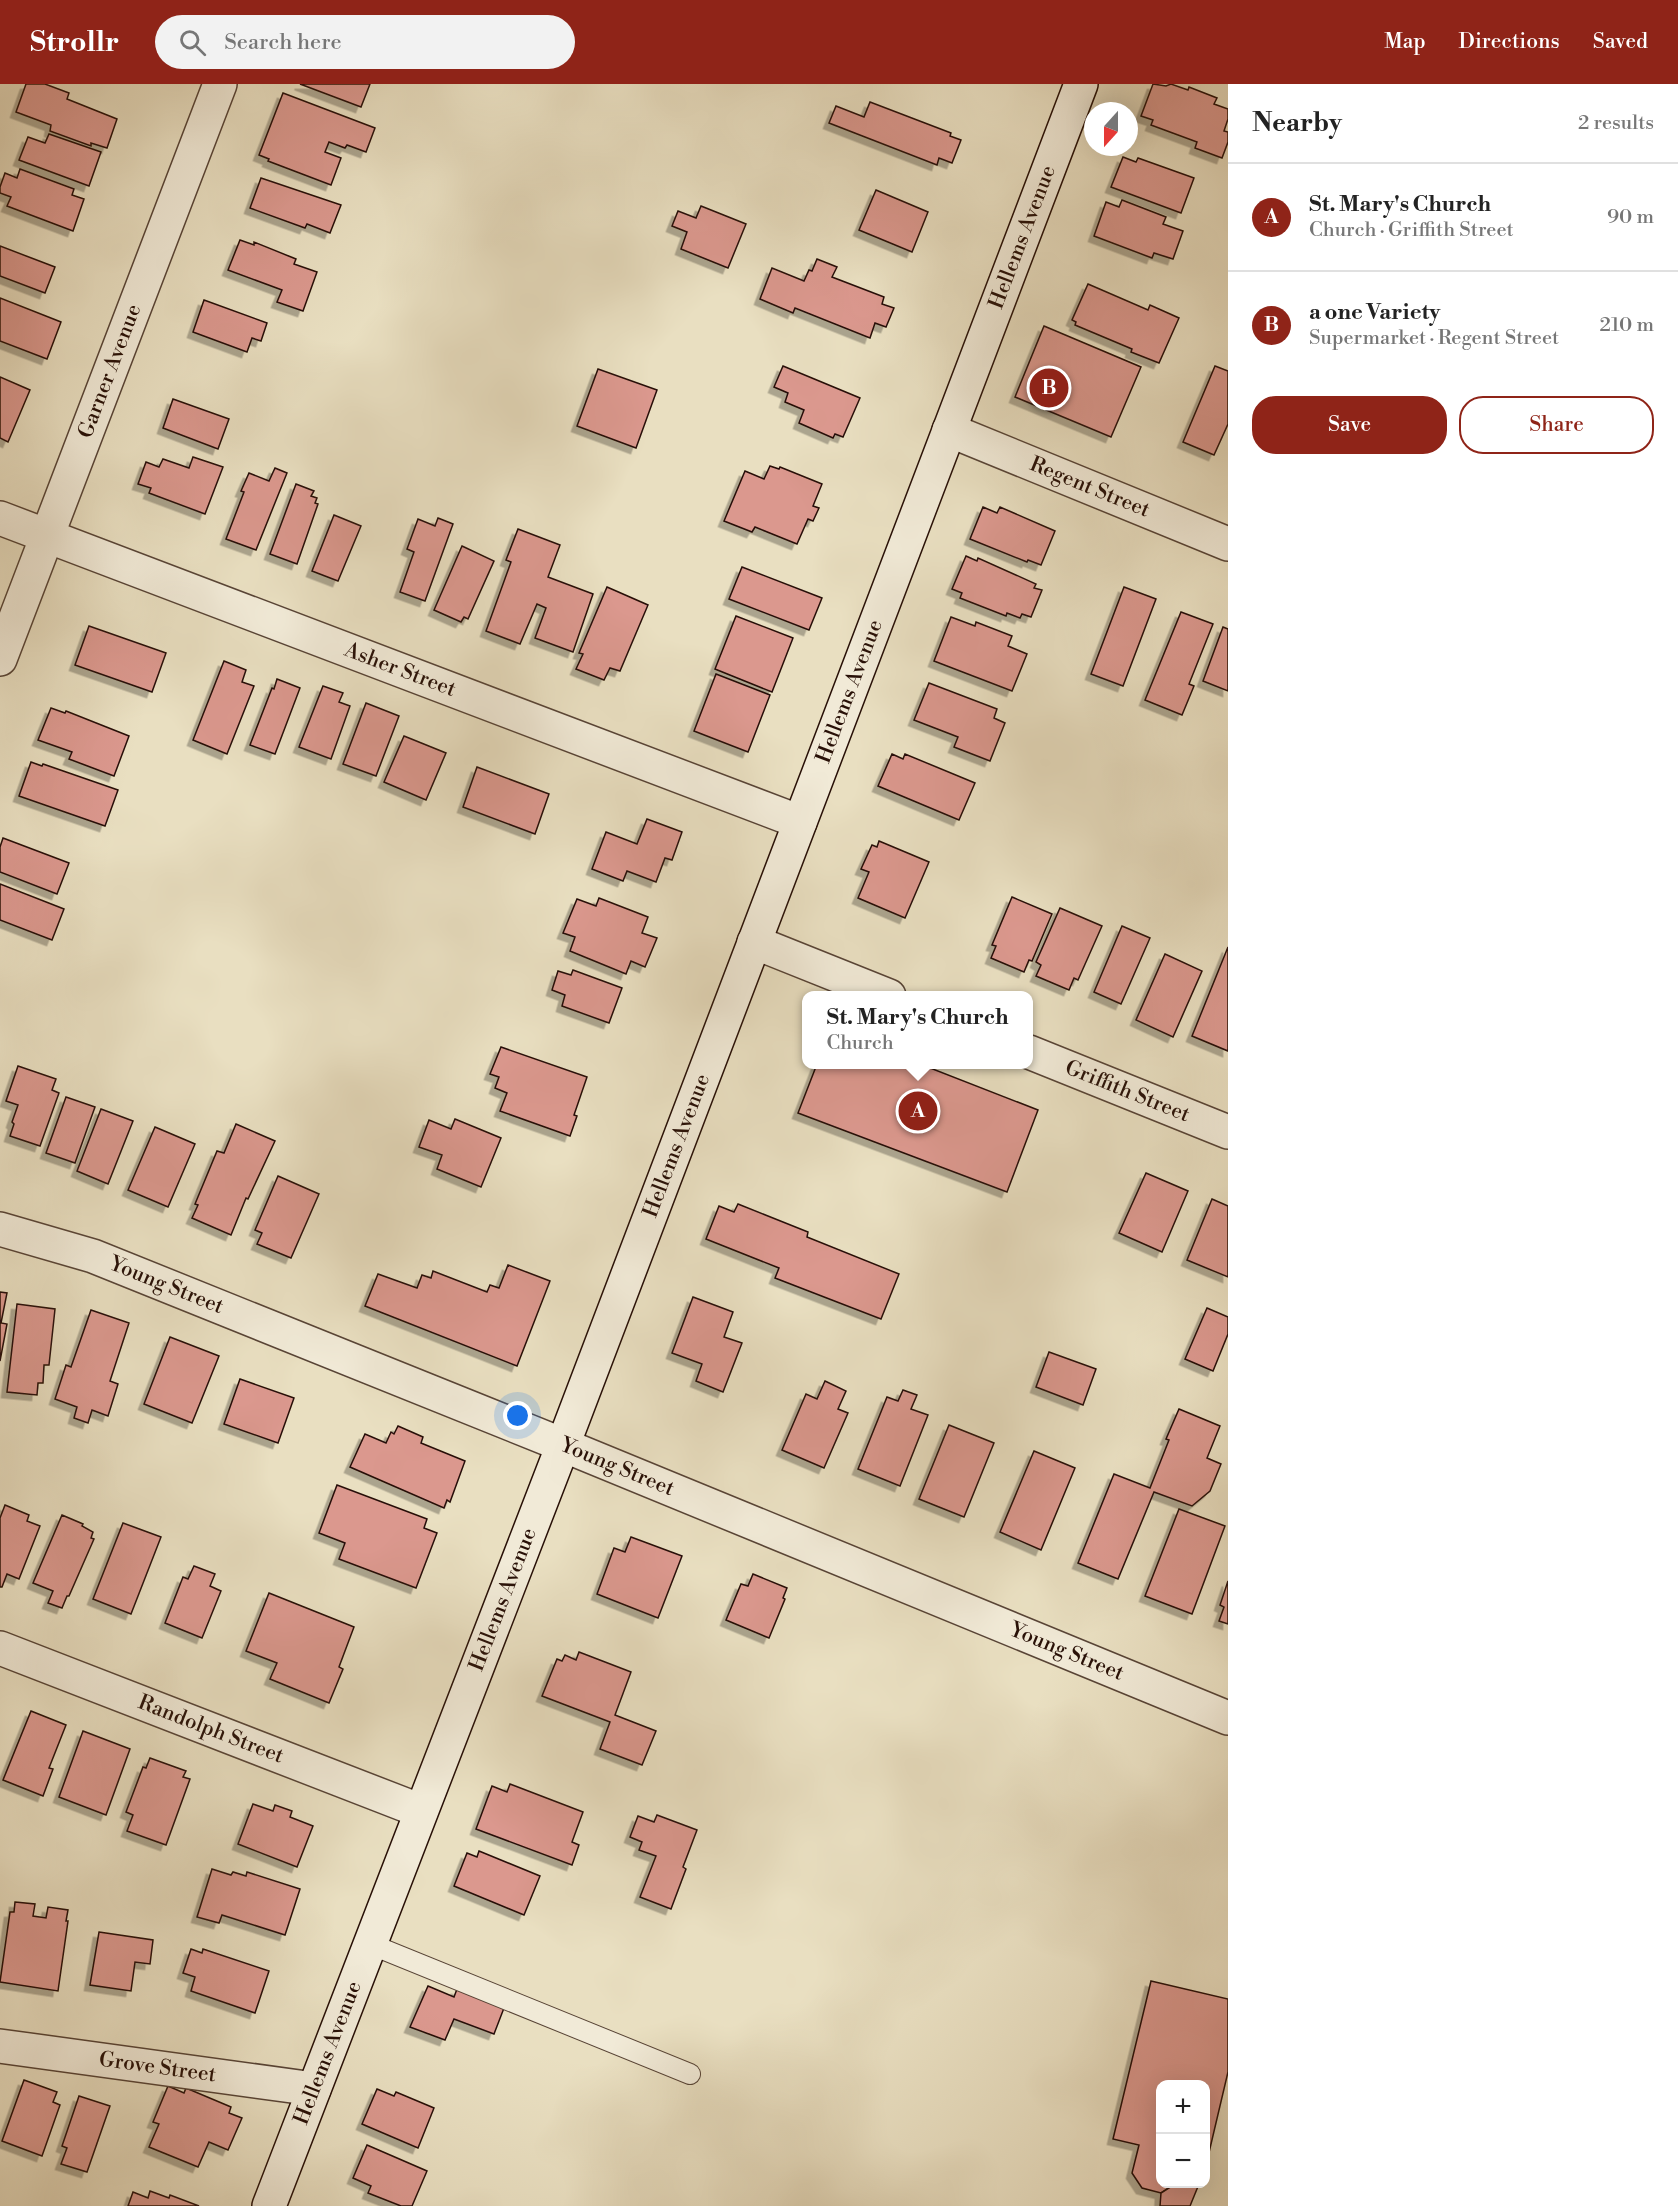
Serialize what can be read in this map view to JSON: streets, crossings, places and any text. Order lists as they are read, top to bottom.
{
  "streets": {
    "street": [
      "Hellems Avenue",
      "Garner Avenue",
      "Regent Street",
      "Asher Street",
      "Griffith Street",
      "Young Street",
      "Randolph Street",
      "Grove Street"
    ]
  },
  "crossings": [
    ["Hellems Avenue", "Regent Street"],
    ["Hellems Avenue", "Asher Street"],
    ["Hellems Avenue", "Young Street"],
    ["Hellems Avenue", "Randolph Street"],
    ["Hellems Avenue", "Grove Street"],
    ["Garner Avenue", "Asher Street"]
  ],
  "north": "bottom",
  "page": {
    "header": "Strollr",
    "search": "Search here",
    "nav": ["Map", "Directions", "Saved"],
    "heading": ["Nearby", "2 results"],
    "list": [
      {
        "mark": "A",
        "name": "St. Mary's Church",
        "note": "Church · Griffith Street",
        "value": "90 m"
      },
      {
        "mark": "B",
        "name": "a one Variety",
        "note": "Supermarket · Regent Street",
        "value": "210 m"
      }
    ],
    "pins": ["B", "A"],
    "buttons": ["Save", "Share"],
    "popup": ["St. Mary's Church", "Church"],
    "map_buttons": ["+", "−"]
  }
}
